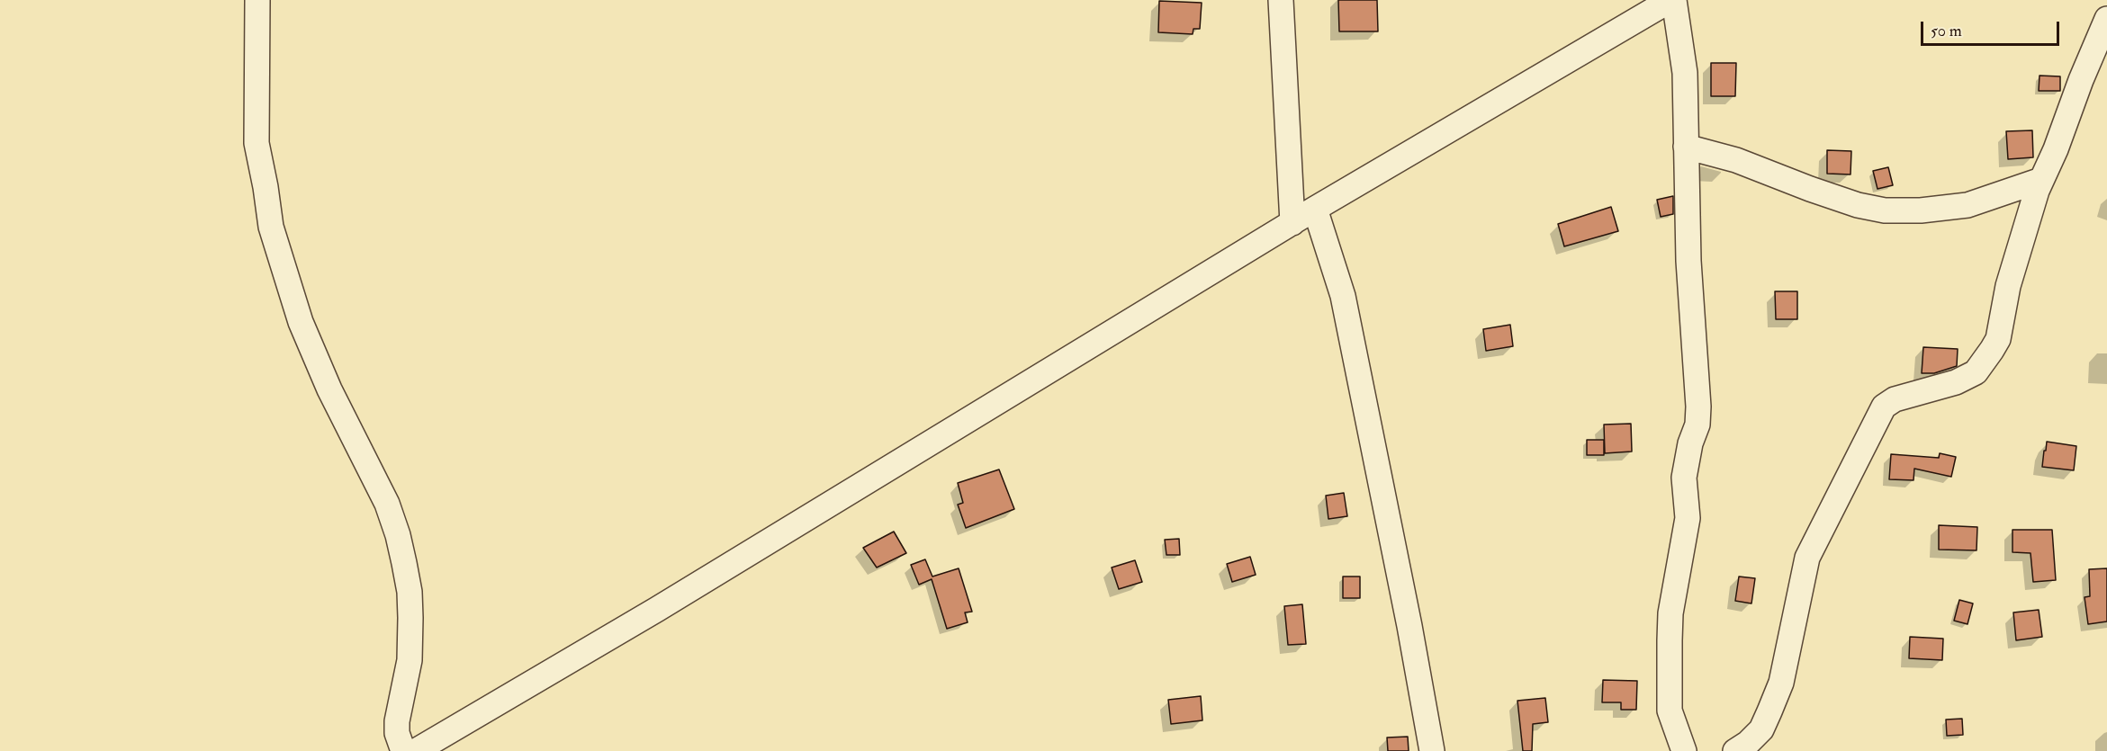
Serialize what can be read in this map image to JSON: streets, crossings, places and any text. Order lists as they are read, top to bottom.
{
  "scale_bar": "50 m"
}
